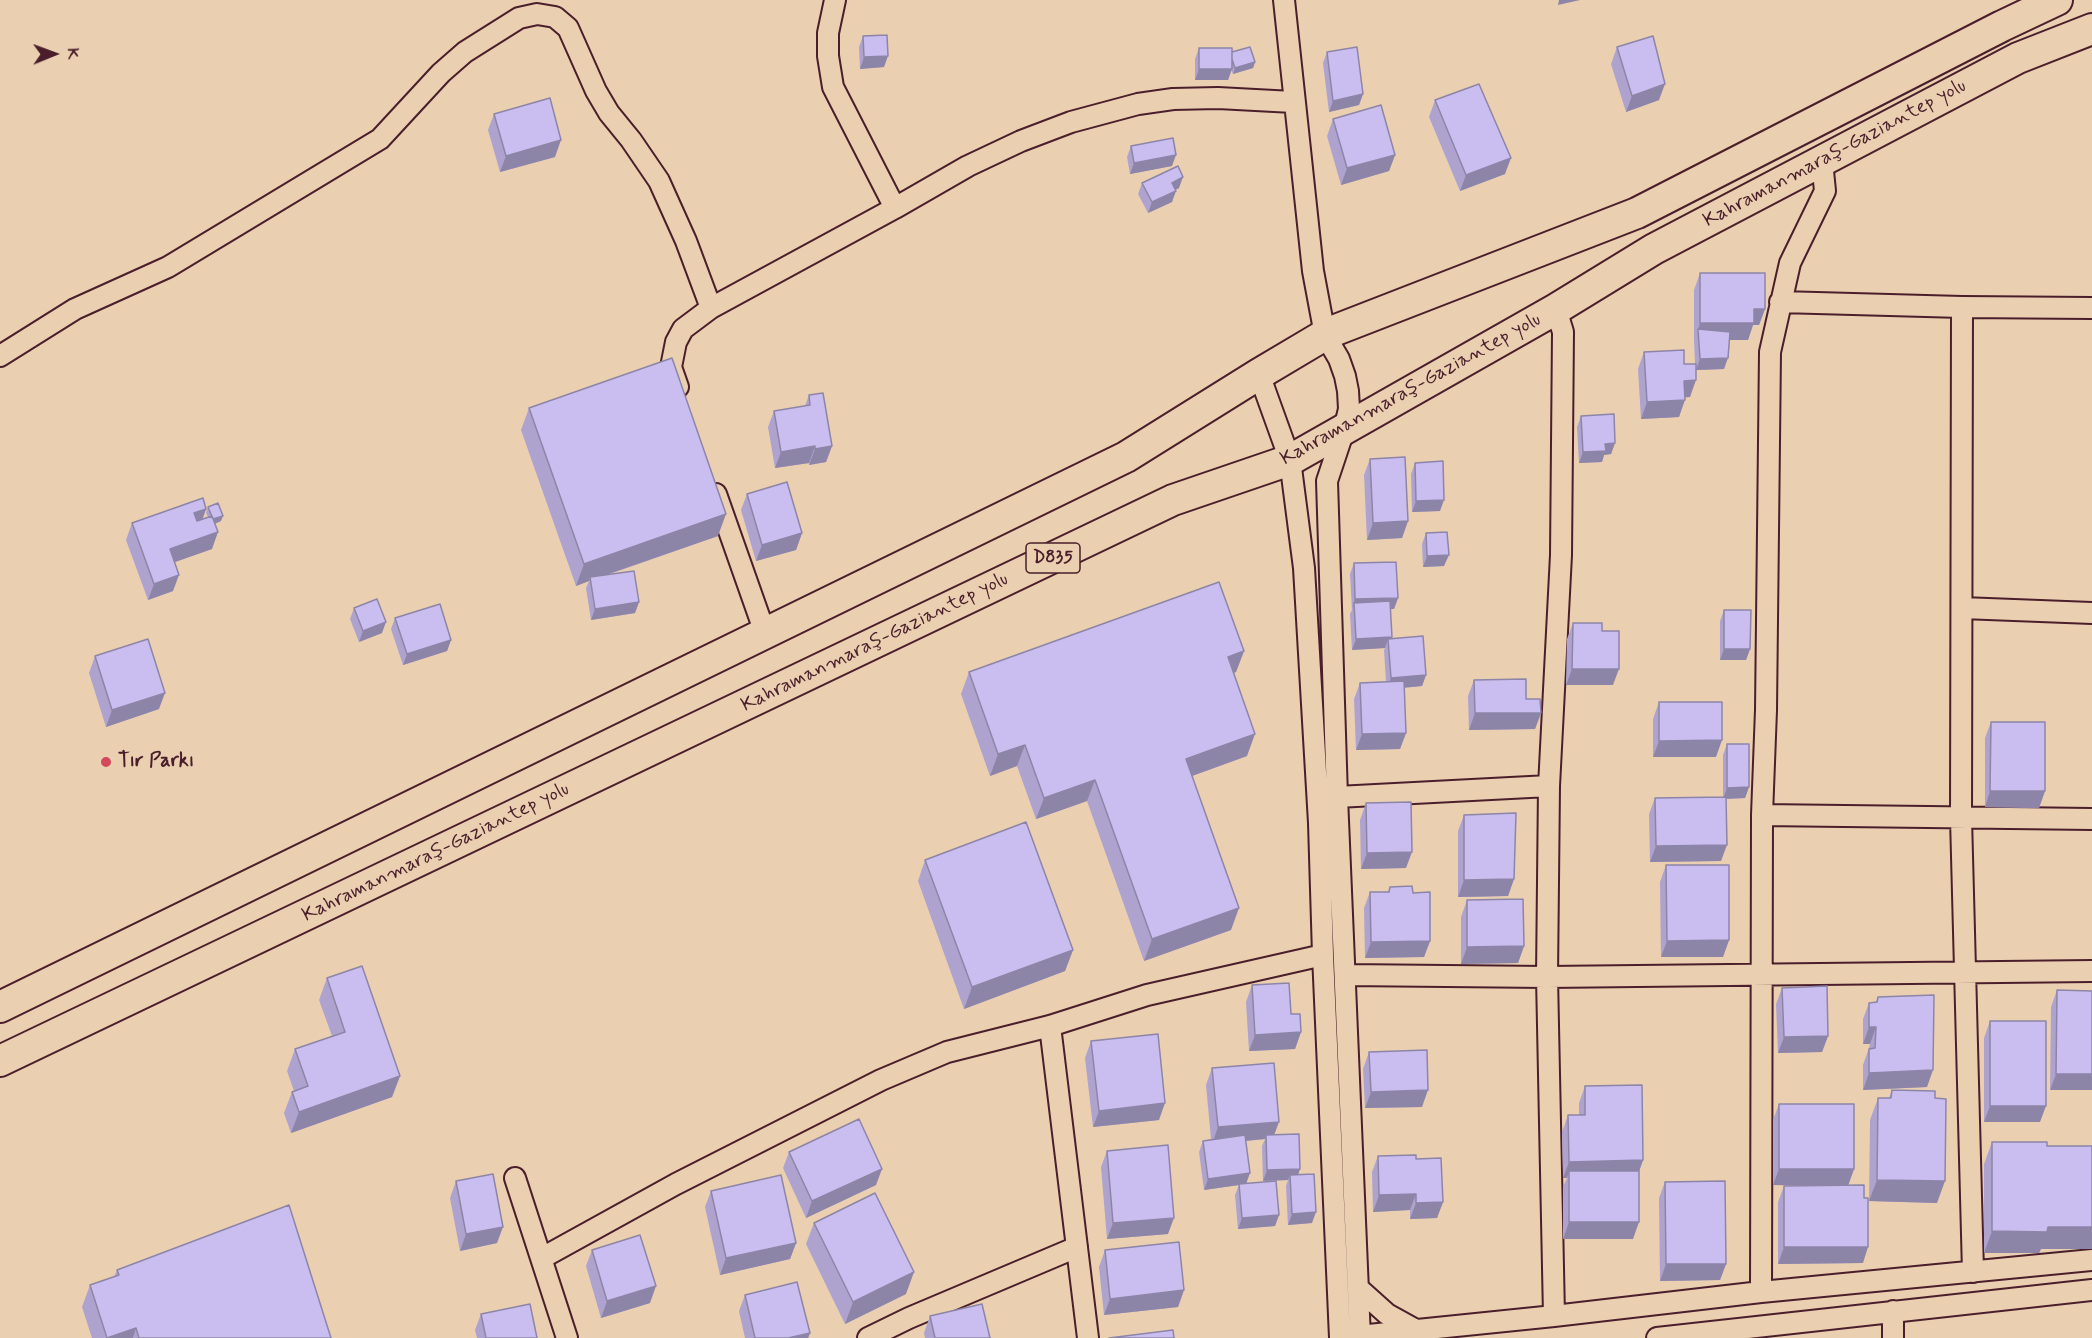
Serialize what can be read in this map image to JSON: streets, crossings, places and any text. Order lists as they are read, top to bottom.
{
  "streets": {
    "highway": ["Kahramanmaraş-Gaziantep yolu", "D835"]
  },
  "places": ["Tır Parkı"],
  "north": "right"
}
